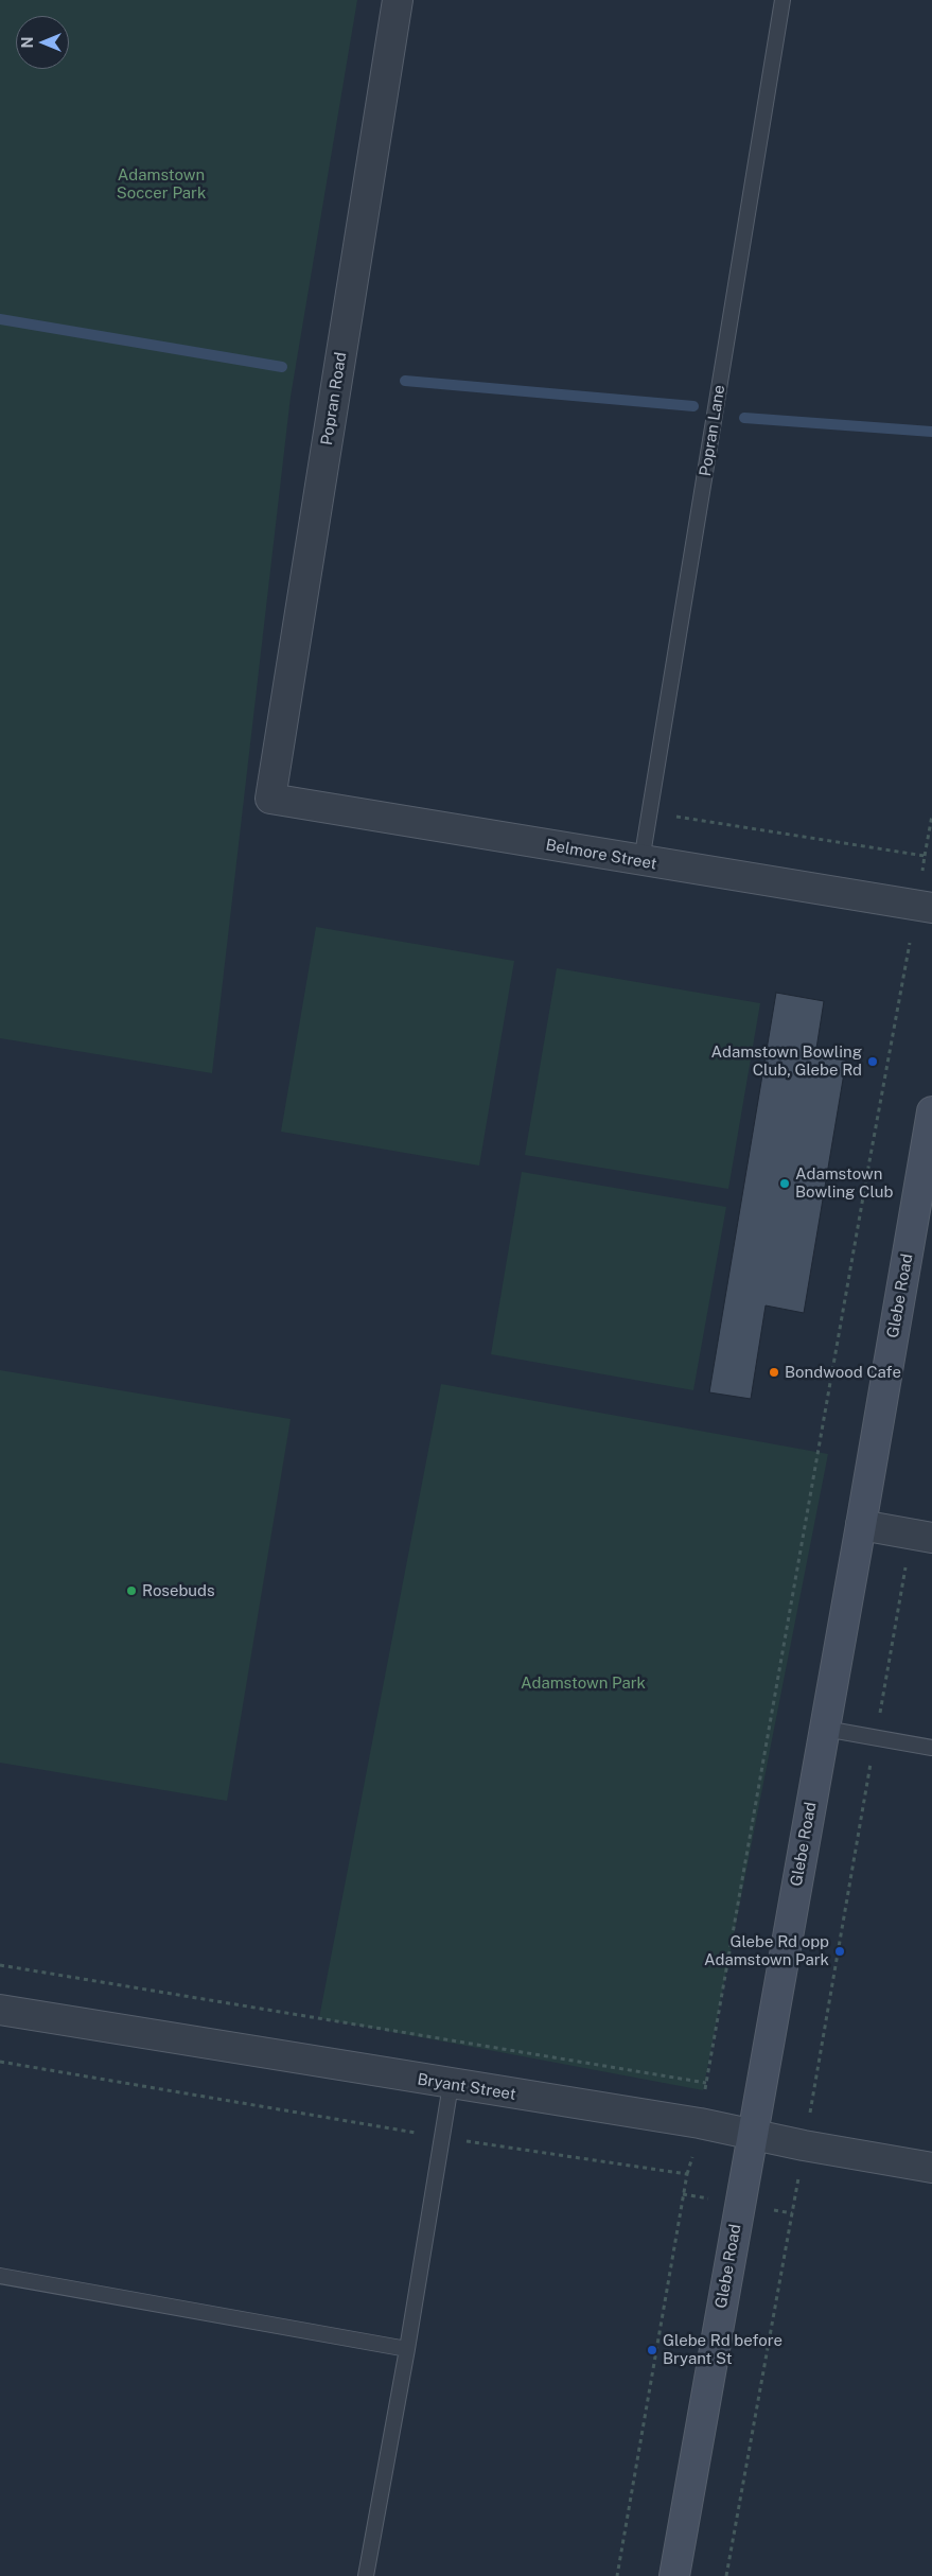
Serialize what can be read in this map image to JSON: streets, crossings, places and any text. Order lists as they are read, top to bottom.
{
  "streets": {
    "main road": ["Glebe Road"],
    "street": ["Popran Road", "Belmore Street", "Bryant Street"],
    "lane": ["Popran Lane"]
  },
  "crossings": [
    ["Popran Road", "Belmore Street"],
    ["Popran Lane", "Belmore Street"],
    ["Glebe Road", "Bryant Street"]
  ],
  "parks": ["Adamstown Soccer Park", "Adamstown Park"],
  "places": [
    "Adamstown Bowling Club, Glebe Rd",
    "Adamstown Bowling Club",
    "Bondwood Cafe",
    "Rosebuds",
    "Glebe Rd opp Adamstown Park",
    "Glebe Rd before Bryant St"
  ],
  "north": "left"
}
